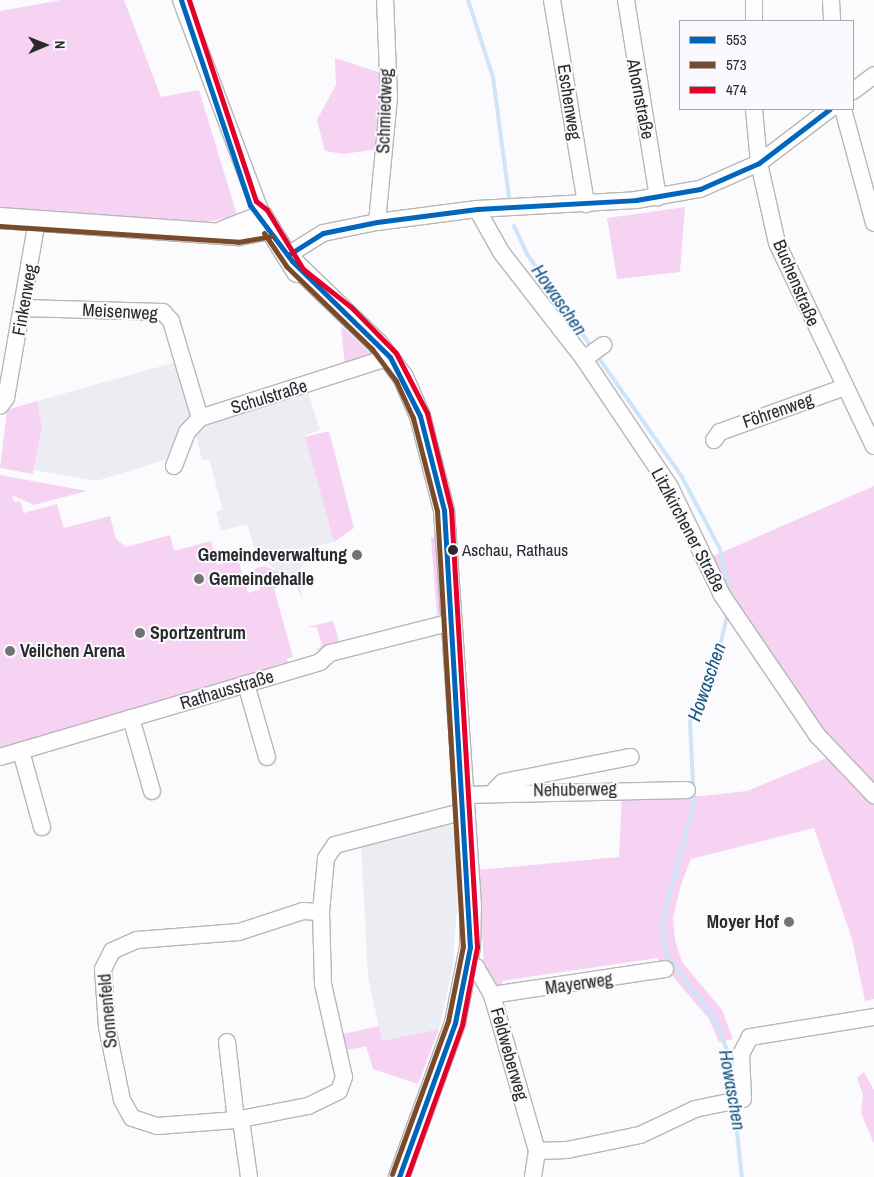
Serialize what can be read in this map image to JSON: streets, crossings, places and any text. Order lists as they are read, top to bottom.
{
  "streets": {
    "street": [
      "Ahornstraße",
      "Eschenweg",
      "Schmiedweg",
      "Buchenstraße",
      "Finkenweg",
      "Meisenweg",
      "Schulstraße",
      "Föhrenweg",
      "Litzlkirchener Straße",
      "Rathausstraße",
      "Nehuberweg",
      "Mayerweg",
      "Sonnenfeld",
      "Feldweberweg"
    ]
  },
  "crossings": [
    ["Buchenstraße", "Föhrenweg"],
    ["Finkenweg", "Meisenweg"],
    ["Meisenweg", "Schulstraße"],
    ["Nehuberweg", "Sonnenfeld"],
    ["Mayerweg", "Feldweberweg"]
  ],
  "water": ["Howaschen"],
  "places": [
    "Aschau, Rathaus",
    "Gemeindeverwaltung",
    "Gemeindehalle",
    "Sportzentrum",
    "Veilchen Arena",
    "Moyer Hof"
  ],
  "lines": ["transit line 553", "transit line 474", "transit line 573"],
  "legend": ["553", "573", "474"],
  "north": "right"
}
